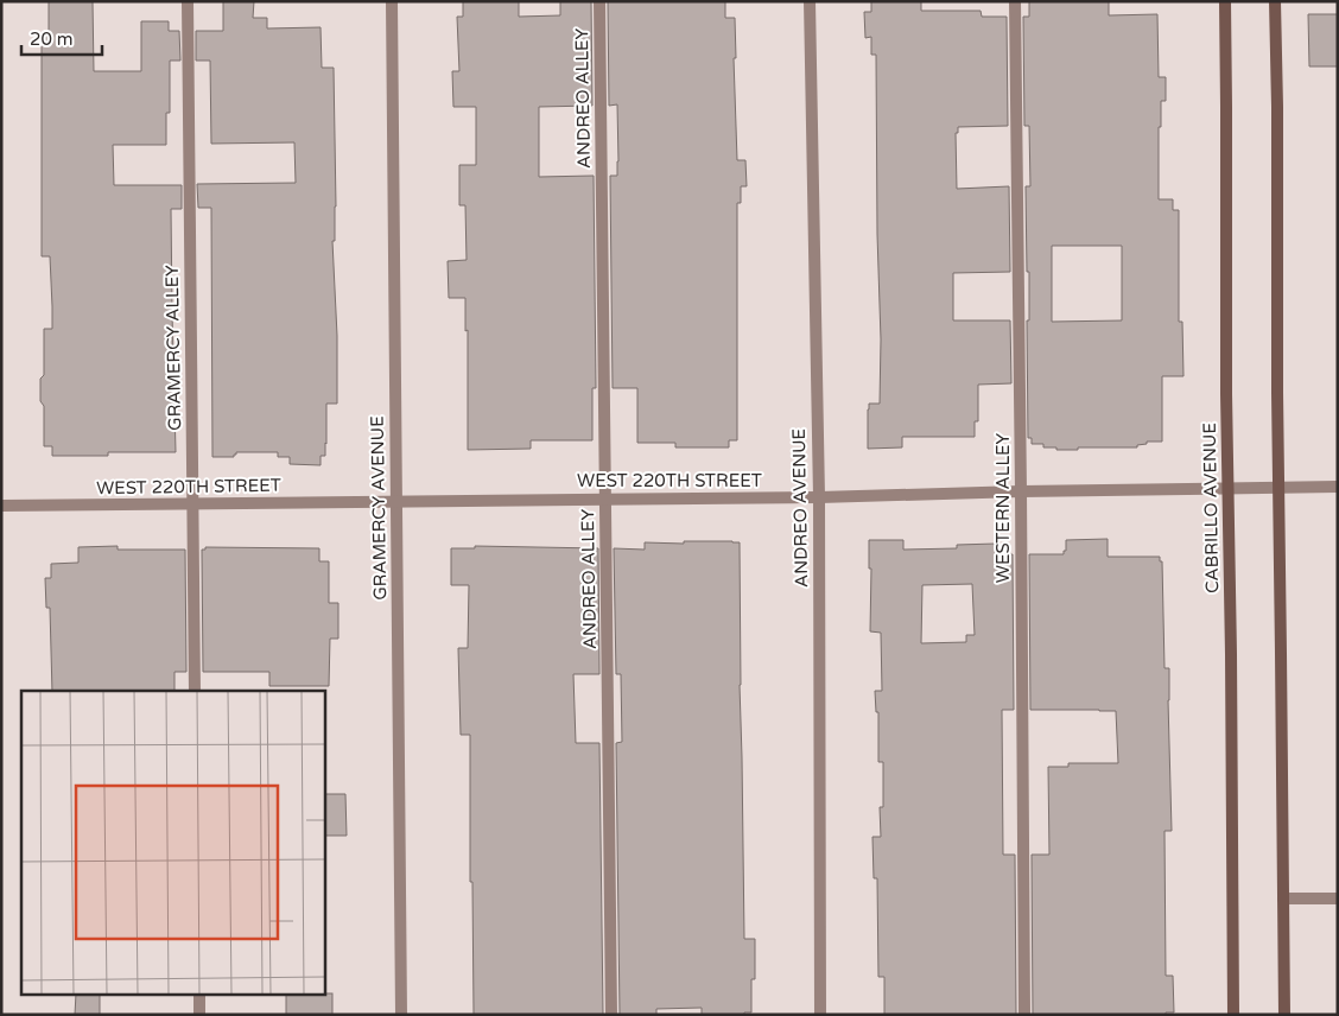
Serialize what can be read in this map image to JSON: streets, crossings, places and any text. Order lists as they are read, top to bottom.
{
  "streets": {
    "main road": ["CABRILLO AVENUE"],
    "street": [
      "ANDREO ALLEY",
      "GRAMERCY ALLEY",
      "WEST 220TH STREET",
      "GRAMERCY AVENUE",
      "ANDREO AVENUE",
      "WESTERN ALLEY"
    ]
  },
  "crossings": [
    ["ANDREO ALLEY", "WEST 220TH STREET"],
    ["GRAMERCY ALLEY", "WEST 220TH STREET"],
    ["WEST 220TH STREET", "GRAMERCY AVENUE"],
    ["WEST 220TH STREET", "ANDREO AVENUE"],
    ["WEST 220TH STREET", "WESTERN ALLEY"],
    ["WEST 220TH STREET", "CABRILLO AVENUE"]
  ],
  "scale_bar": "20 m"
}
